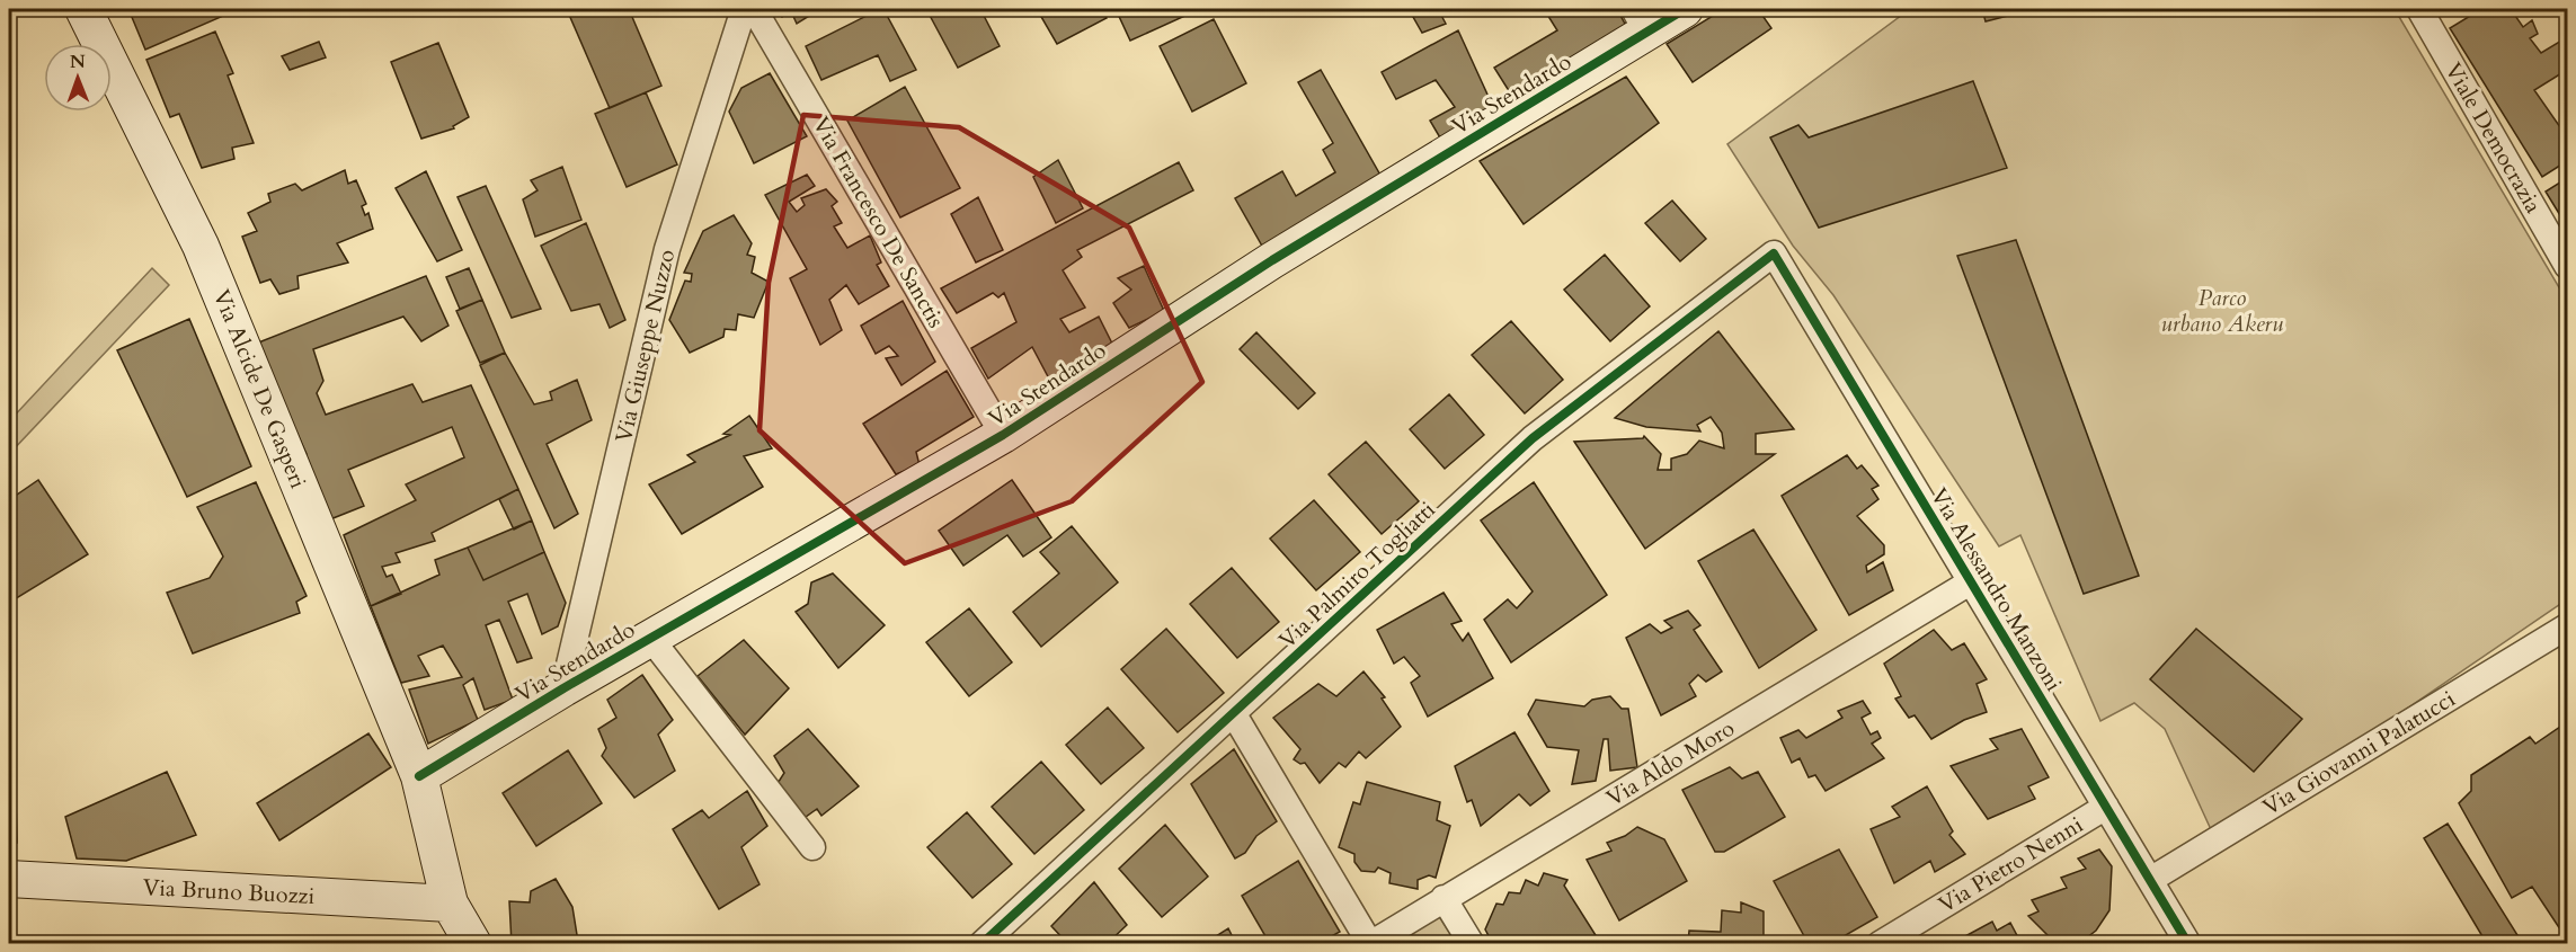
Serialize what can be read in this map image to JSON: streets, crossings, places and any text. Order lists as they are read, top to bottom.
{
  "streets": {
    "street": [
      "Via Stendardo",
      "Viale Democrazia",
      "Via Francesco De Sanctis",
      "Via Giuseppe Nuzzo",
      "Via Alcide De Gasperi",
      "Via Palmiro Togliatti",
      "Via Alessandro Manzoni",
      "Via Giovanni Palatucci",
      "Via Aldo Moro",
      "Via Pietro Nenni",
      "Via Bruno Buozzi"
    ]
  },
  "crossings": [
    ["Via Stendardo", "Via Francesco De Sanctis"],
    ["Via Stendardo", "Via Giuseppe Nuzzo"],
    ["Via Stendardo", "Via Alcide De Gasperi"],
    ["Via Alcide De Gasperi", "Via Bruno Buozzi"],
    ["Via Palmiro Togliatti", "Via Alessandro Manzoni"],
    ["Via Alessandro Manzoni", "Via Giovanni Palatucci"],
    ["Via Alessandro Manzoni", "Via Aldo Moro"],
    ["Via Alessandro Manzoni", "Via Pietro Nenni"]
  ],
  "parks": ["Parco urbano Akeru"],
  "north": "top"
}
